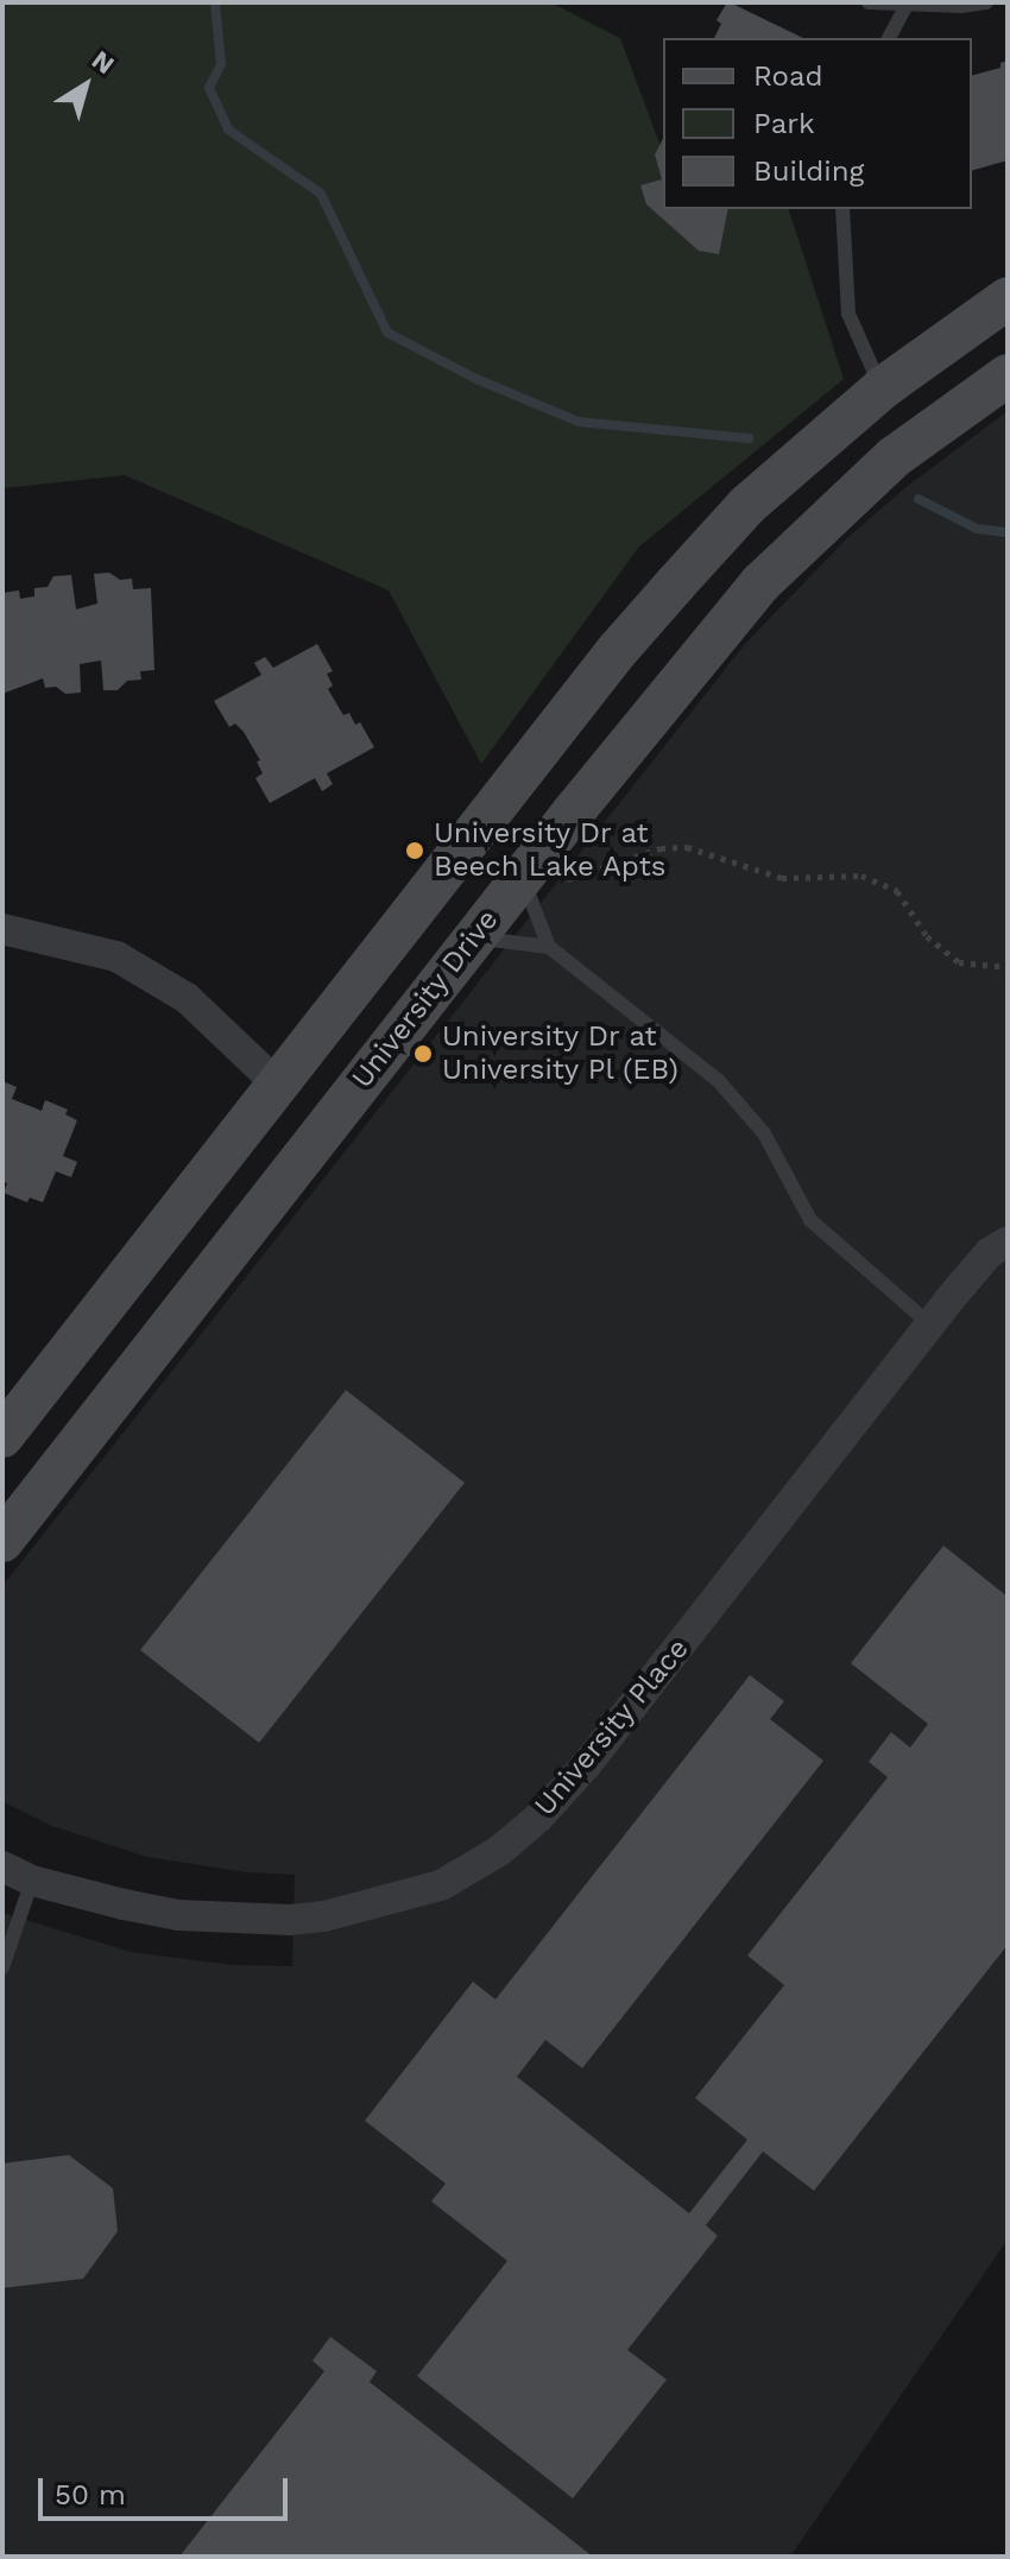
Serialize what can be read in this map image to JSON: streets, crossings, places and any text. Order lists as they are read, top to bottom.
{
  "streets": {
    "main road": ["University Drive"],
    "street": ["University Place"]
  },
  "places": ["University Dr at Beech Lake Apts", "University Dr at University Pl (EB)"],
  "legend": ["Road", "Park", "Building"],
  "scale_bar": "50 m",
  "north": "top right"
}
